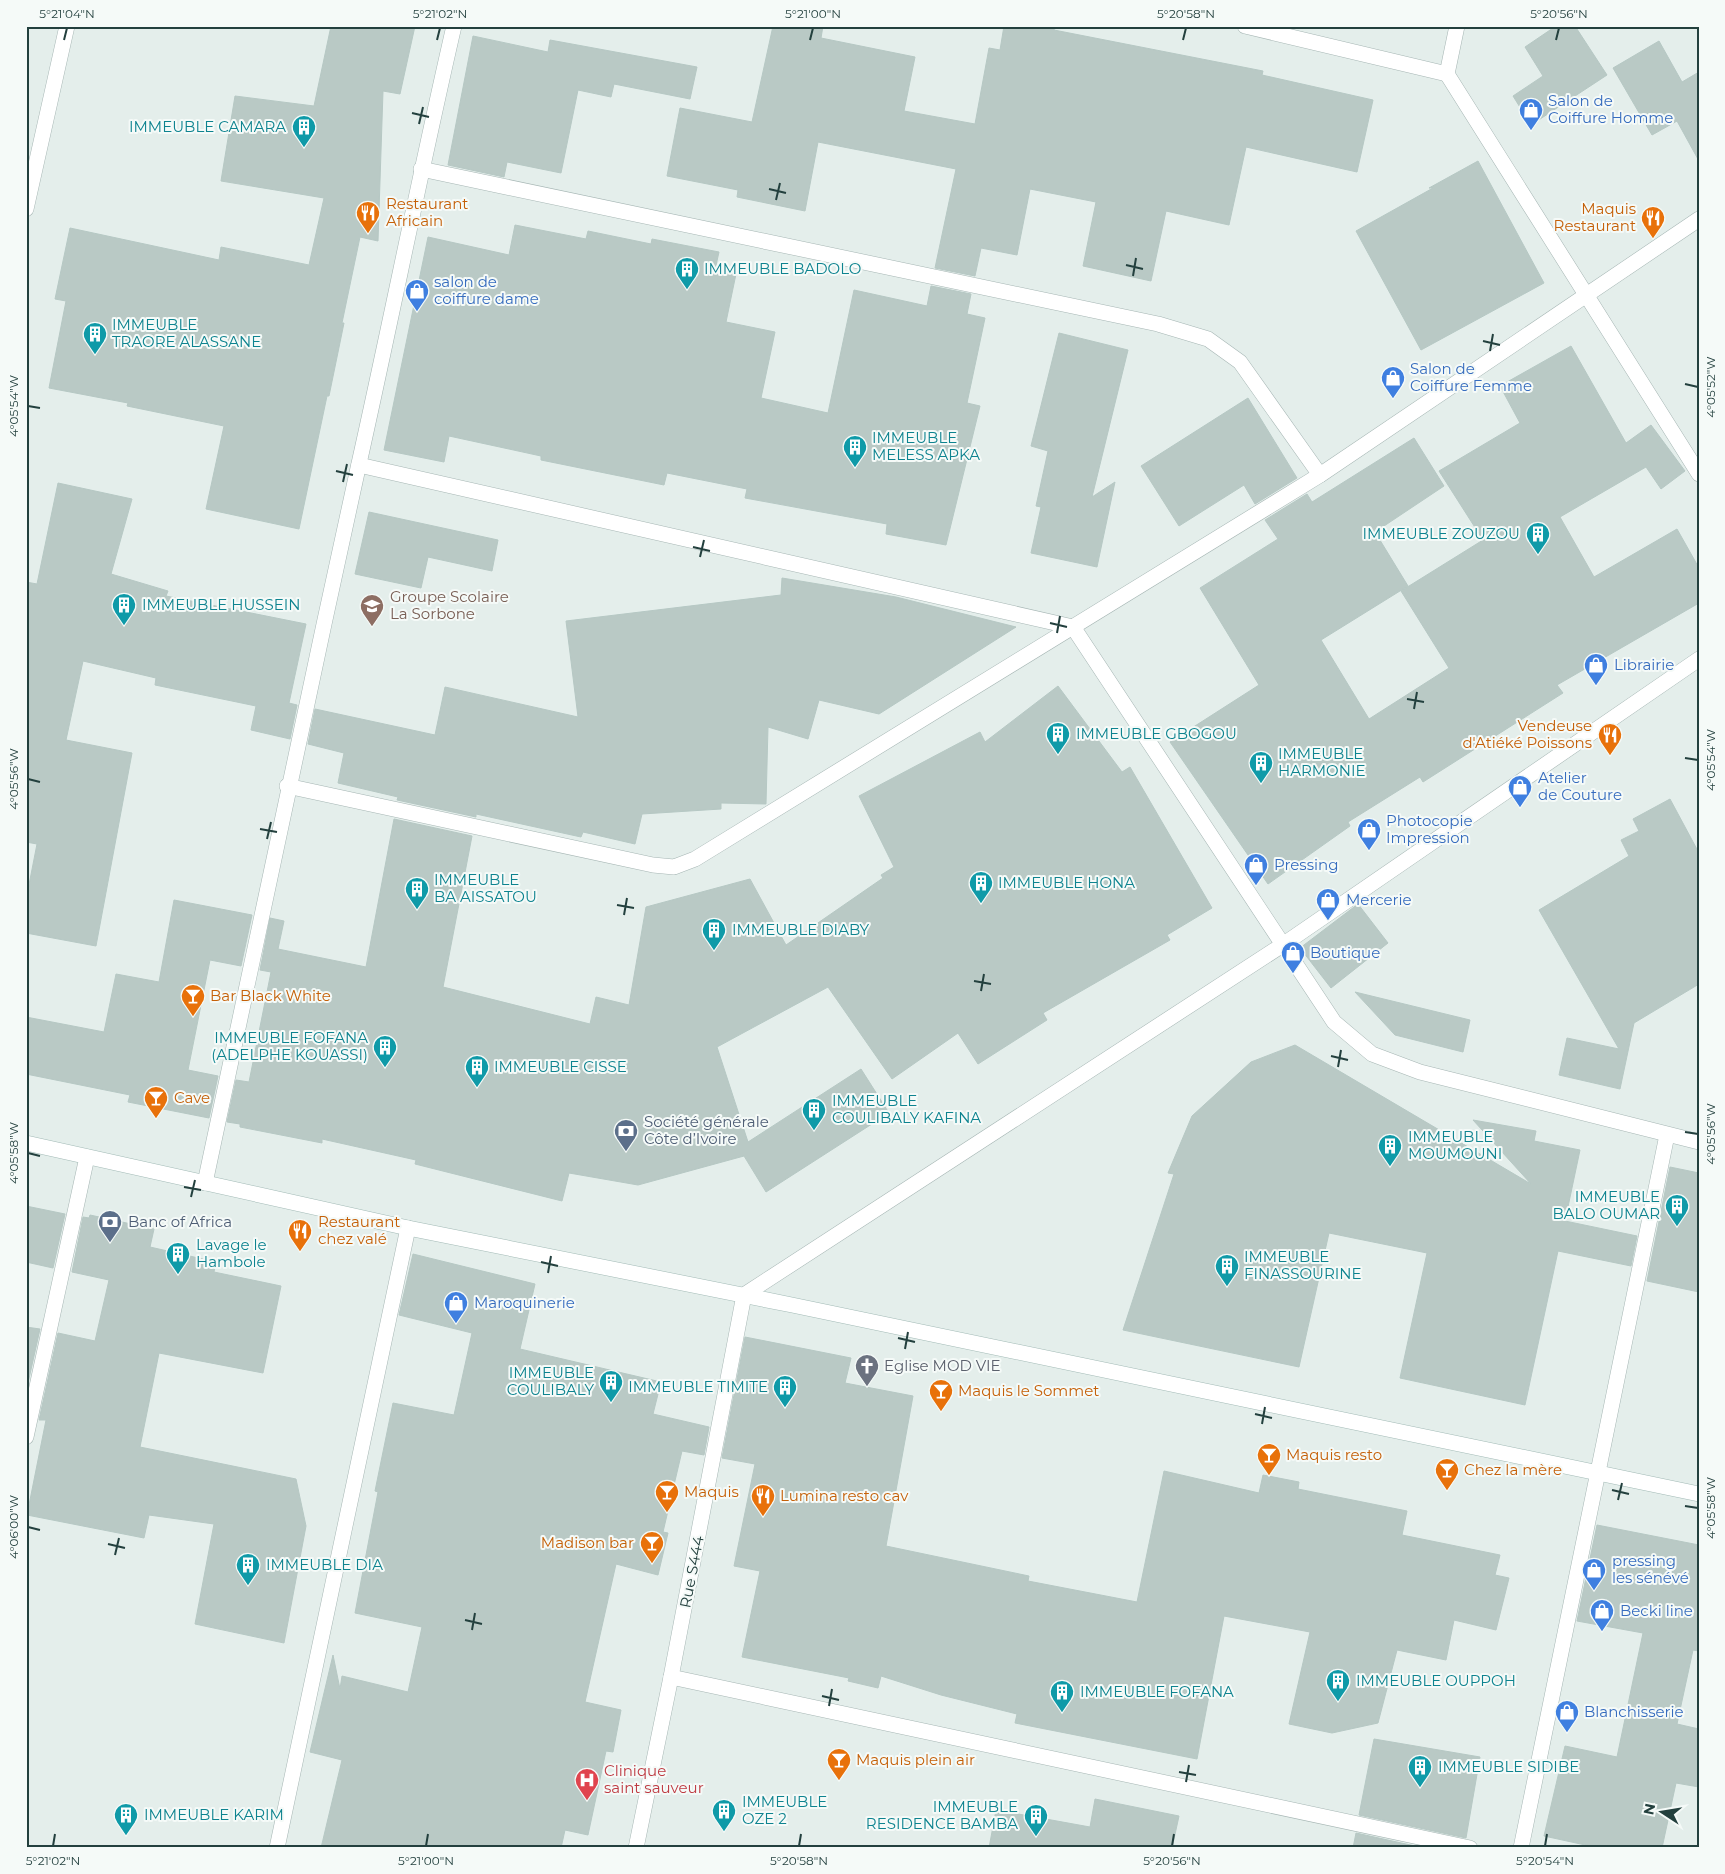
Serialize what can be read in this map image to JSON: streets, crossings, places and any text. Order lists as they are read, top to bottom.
{
  "streets": {
    "street": ["Rue S444"]
  },
  "places": {
    "shop": [
      "Salon de Coiffure Homme",
      "salon de coiffure dame",
      "Salon de Coiffure Femme",
      "Librairie",
      "Atelier de Couture",
      "Photocopie Impression",
      "Pressing",
      "Mercerie",
      "Boutique",
      "Maroquinerie",
      "pressing les sénévé",
      "Becki line",
      "Blanchisserie"
    ],
    "building": [
      "IMMEUBLE CAMARA",
      "IMMEUBLE BADOLO",
      "IMMEUBLE TRAORE ALASSANE",
      "IMMEUBLE MELESS APKA",
      "IMMEUBLE ZOUZOU",
      "IMMEUBLE HUSSEIN",
      "IMMEUBLE GBOGOU",
      "IMMEUBLE HARMONIE",
      "IMMEUBLE HONA",
      "IMMEUBLE BA AISSATOU",
      "IMMEUBLE DIABY",
      "IMMEUBLE FOFANA (ADELPHE KOUASSI)",
      "IMMEUBLE CISSE",
      "IMMEUBLE COULIBALY KAFINA",
      "IMMEUBLE MOUMOUNI",
      "IMMEUBLE BALO OUMAR",
      "Lavage le Hambole",
      "IMMEUBLE FINASSOURINE",
      "IMMEUBLE COULIBALY",
      "IMMEUBLE TIMITE",
      "IMMEUBLE DIA",
      "IMMEUBLE OUPPOH",
      "IMMEUBLE FOFANA",
      "IMMEUBLE SIDIBE",
      "IMMEUBLE OZE 2",
      "IMMEUBLE KARIM",
      "IMMEUBLE RESIDENCE BAMBA"
    ],
    "restaurant": [
      "Restaurant Africain",
      "Maquis Restaurant",
      "Vendeuse d'Atiéké Poissons",
      "Restaurant chez valé",
      "Lumina resto cav"
    ],
    "school or university": ["Groupe Scolaire La Sorbone"],
    "bar": [
      "Bar Black White",
      "Cave",
      "Maquis le Sommet",
      "Maquis resto",
      "Chez la mère",
      "Maquis",
      "Madison bar",
      "Maquis plein air"
    ],
    "bank": ["Société générale Côte d’Ivoire", "Banc of Africa"],
    "church": ["Eglise MOD VIE"],
    "hospital": ["Clinique saint sauveur"]
  },
  "north": "left",
  "coordinates": [
    "5°21'04\"N",
    "5°21'02\"N",
    "5°21'00\"N",
    "5°20'58\"N",
    "5°20'56\"N",
    "4°05'52\"W",
    "4°05'54\"W",
    "4°05'56\"W",
    "4°05'58\"W",
    "4°06'00\"W",
    "5°20'54\"N"
  ]
}
